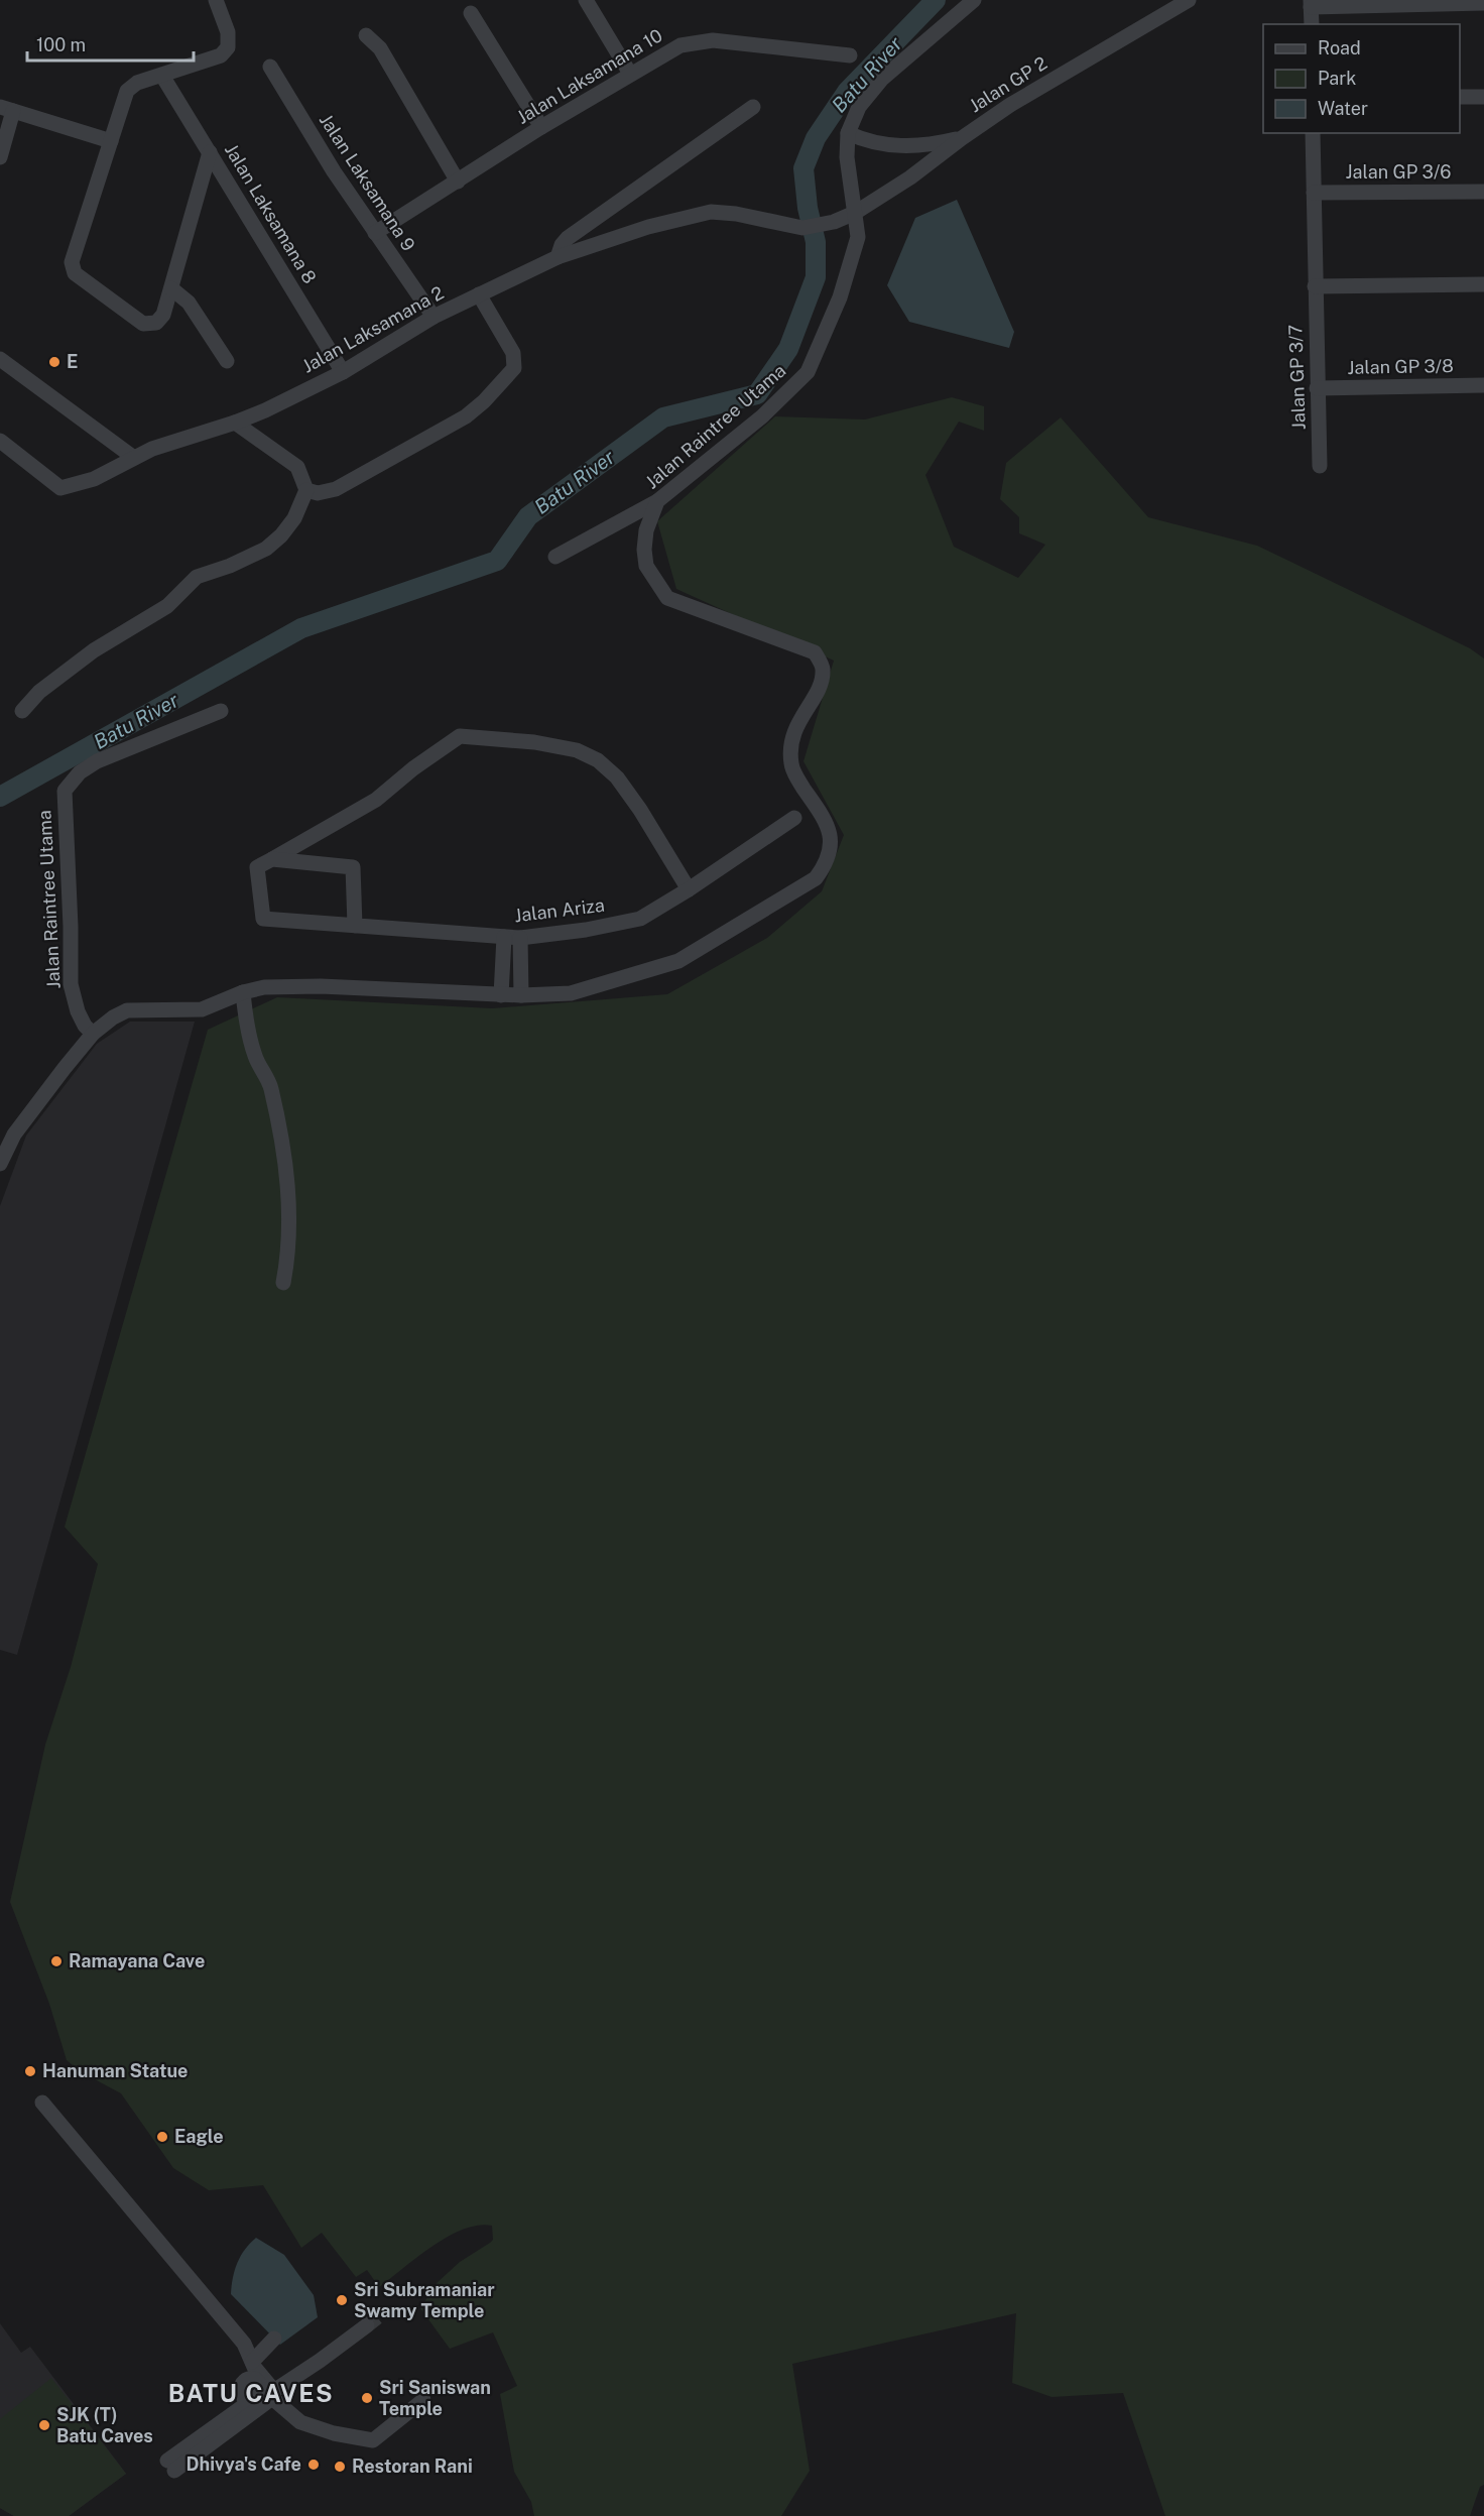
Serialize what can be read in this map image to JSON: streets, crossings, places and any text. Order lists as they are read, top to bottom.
{
  "streets": {
    "street": [
      "Jalan Laksamana 10",
      "Jalan GP 2",
      "Jalan GP 3/6",
      "Jalan Laksamana 9",
      "Jalan Laksamana 8",
      "Jalan Laksamana 2",
      "Jalan GP 3/8",
      "Jalan GP 3/7",
      "Jalan Raintree Utama",
      "Jalan Ariza"
    ]
  },
  "crossings": [
    ["Jalan Laksamana 10", "Jalan Laksamana 9"],
    ["Jalan GP 2", "Jalan Laksamana 2"],
    ["Jalan GP 2", "Jalan Raintree Utama"],
    ["Jalan GP 3/6", "Jalan GP 3/7"],
    ["Jalan Laksamana 9", "Jalan Laksamana 2"],
    ["Jalan Laksamana 8", "Jalan Laksamana 2"],
    ["Jalan GP 3/8", "Jalan GP 3/7"]
  ],
  "districts": ["BATU CAVES"],
  "water": ["Batu River"],
  "places": [
    "E",
    "Ramayana Cave",
    "Hanuman Statue",
    "Eagle",
    "Sri Subramaniar Swamy Temple",
    "Sri Saniswan Temple",
    "SJK (T) Batu Caves",
    "Dhivya's Cafe",
    "Restoran Rani"
  ],
  "legend": ["Road", "Park", "Water"],
  "scale_bar": "100 m"
}
